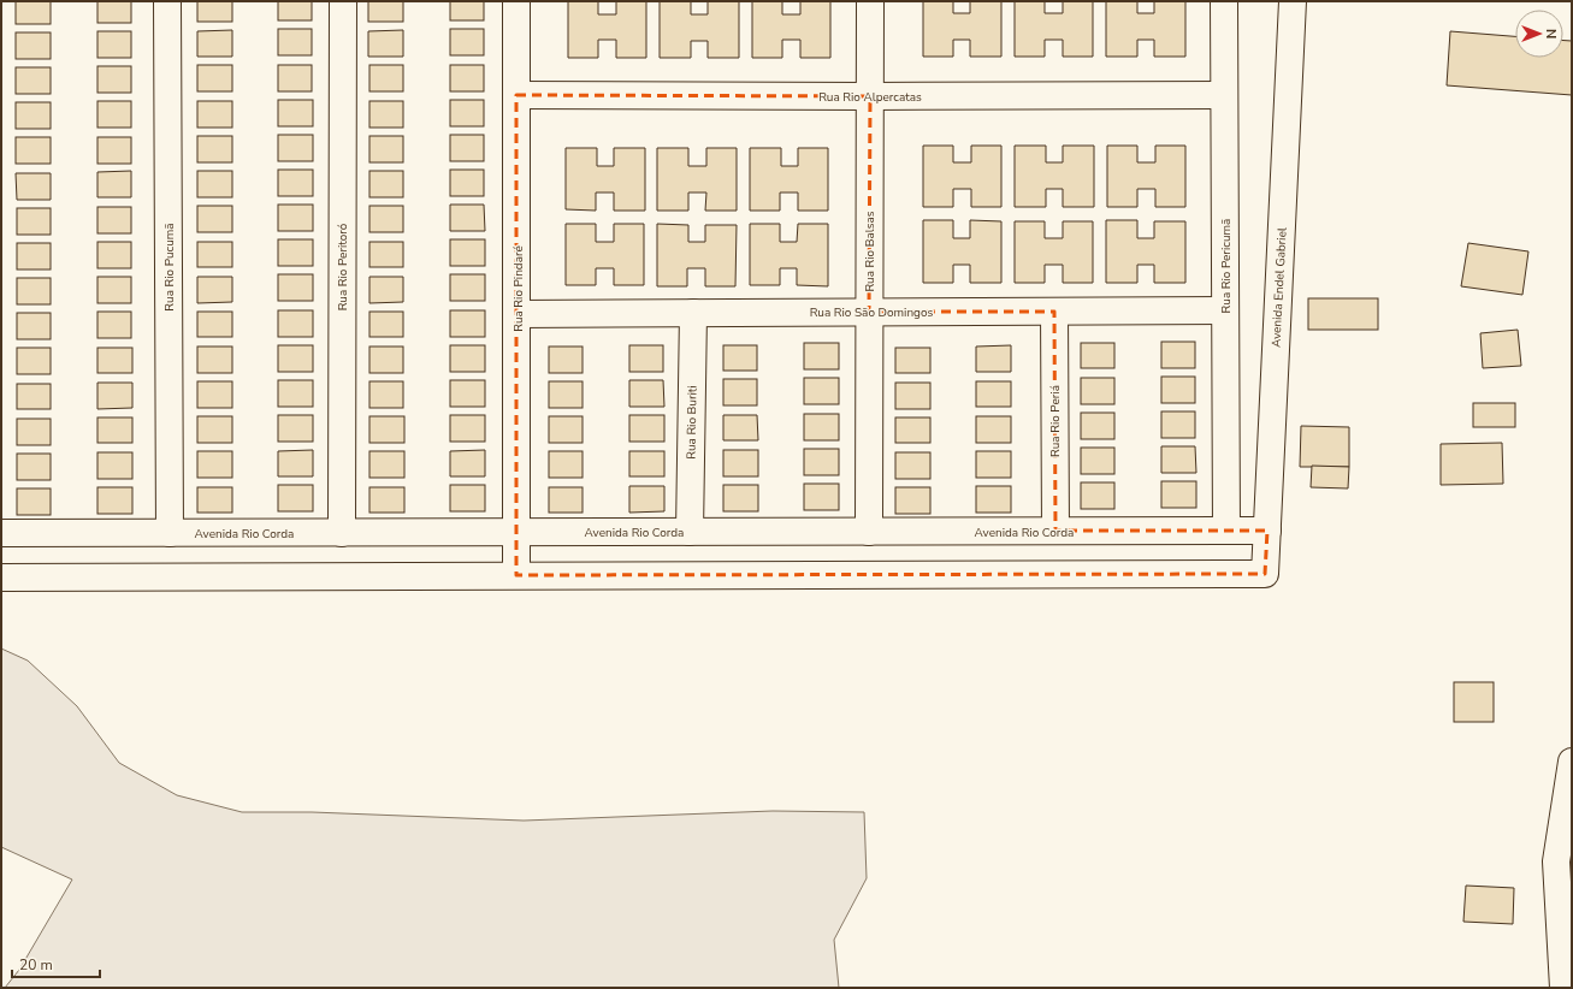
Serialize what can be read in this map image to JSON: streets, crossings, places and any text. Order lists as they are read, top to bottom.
{
  "streets": {
    "street": [
      "Rua Rio Alpercatas",
      "Rua Rio Balsas",
      "Rua Rio Pericumã",
      "Rua Rio Pucumã",
      "Rua Rio Peritoró",
      "Avenida Endel Gabriel",
      "Rua Rio Pindaré",
      "Rua Rio São Domingos",
      "Rua Rio Periá",
      "Rua Rio Buriti",
      "Avenida Rio Corda"
    ]
  },
  "crossings": [
    ["Rua Rio Alpercatas", "Rua Rio Balsas"],
    ["Rua Rio Alpercatas", "Rua Rio Pericumã"],
    ["Rua Rio Alpercatas", "Rua Rio Pindaré"],
    ["Rua Rio Balsas", "Rua Rio São Domingos"],
    ["Rua Rio Balsas", "Avenida Rio Corda"],
    ["Rua Rio Pericumã", "Rua Rio São Domingos"],
    ["Rua Rio Pericumã", "Avenida Rio Corda"],
    ["Rua Rio Pucumã", "Avenida Rio Corda"],
    ["Rua Rio Peritoró", "Avenida Rio Corda"],
    ["Avenida Endel Gabriel", "Rua Rio Pindaré"],
    ["Avenida Endel Gabriel", "Avenida Rio Corda"],
    ["Rua Rio Pindaré", "Rua Rio São Domingos"],
    ["Rua Rio Pindaré", "Avenida Rio Corda"],
    ["Rua Rio São Domingos", "Rua Rio Periá"],
    ["Rua Rio São Domingos", "Rua Rio Buriti"],
    ["Rua Rio Periá", "Avenida Rio Corda"],
    ["Rua Rio Buriti", "Avenida Rio Corda"]
  ],
  "scale_bar": "20 m",
  "north": "right"
}
